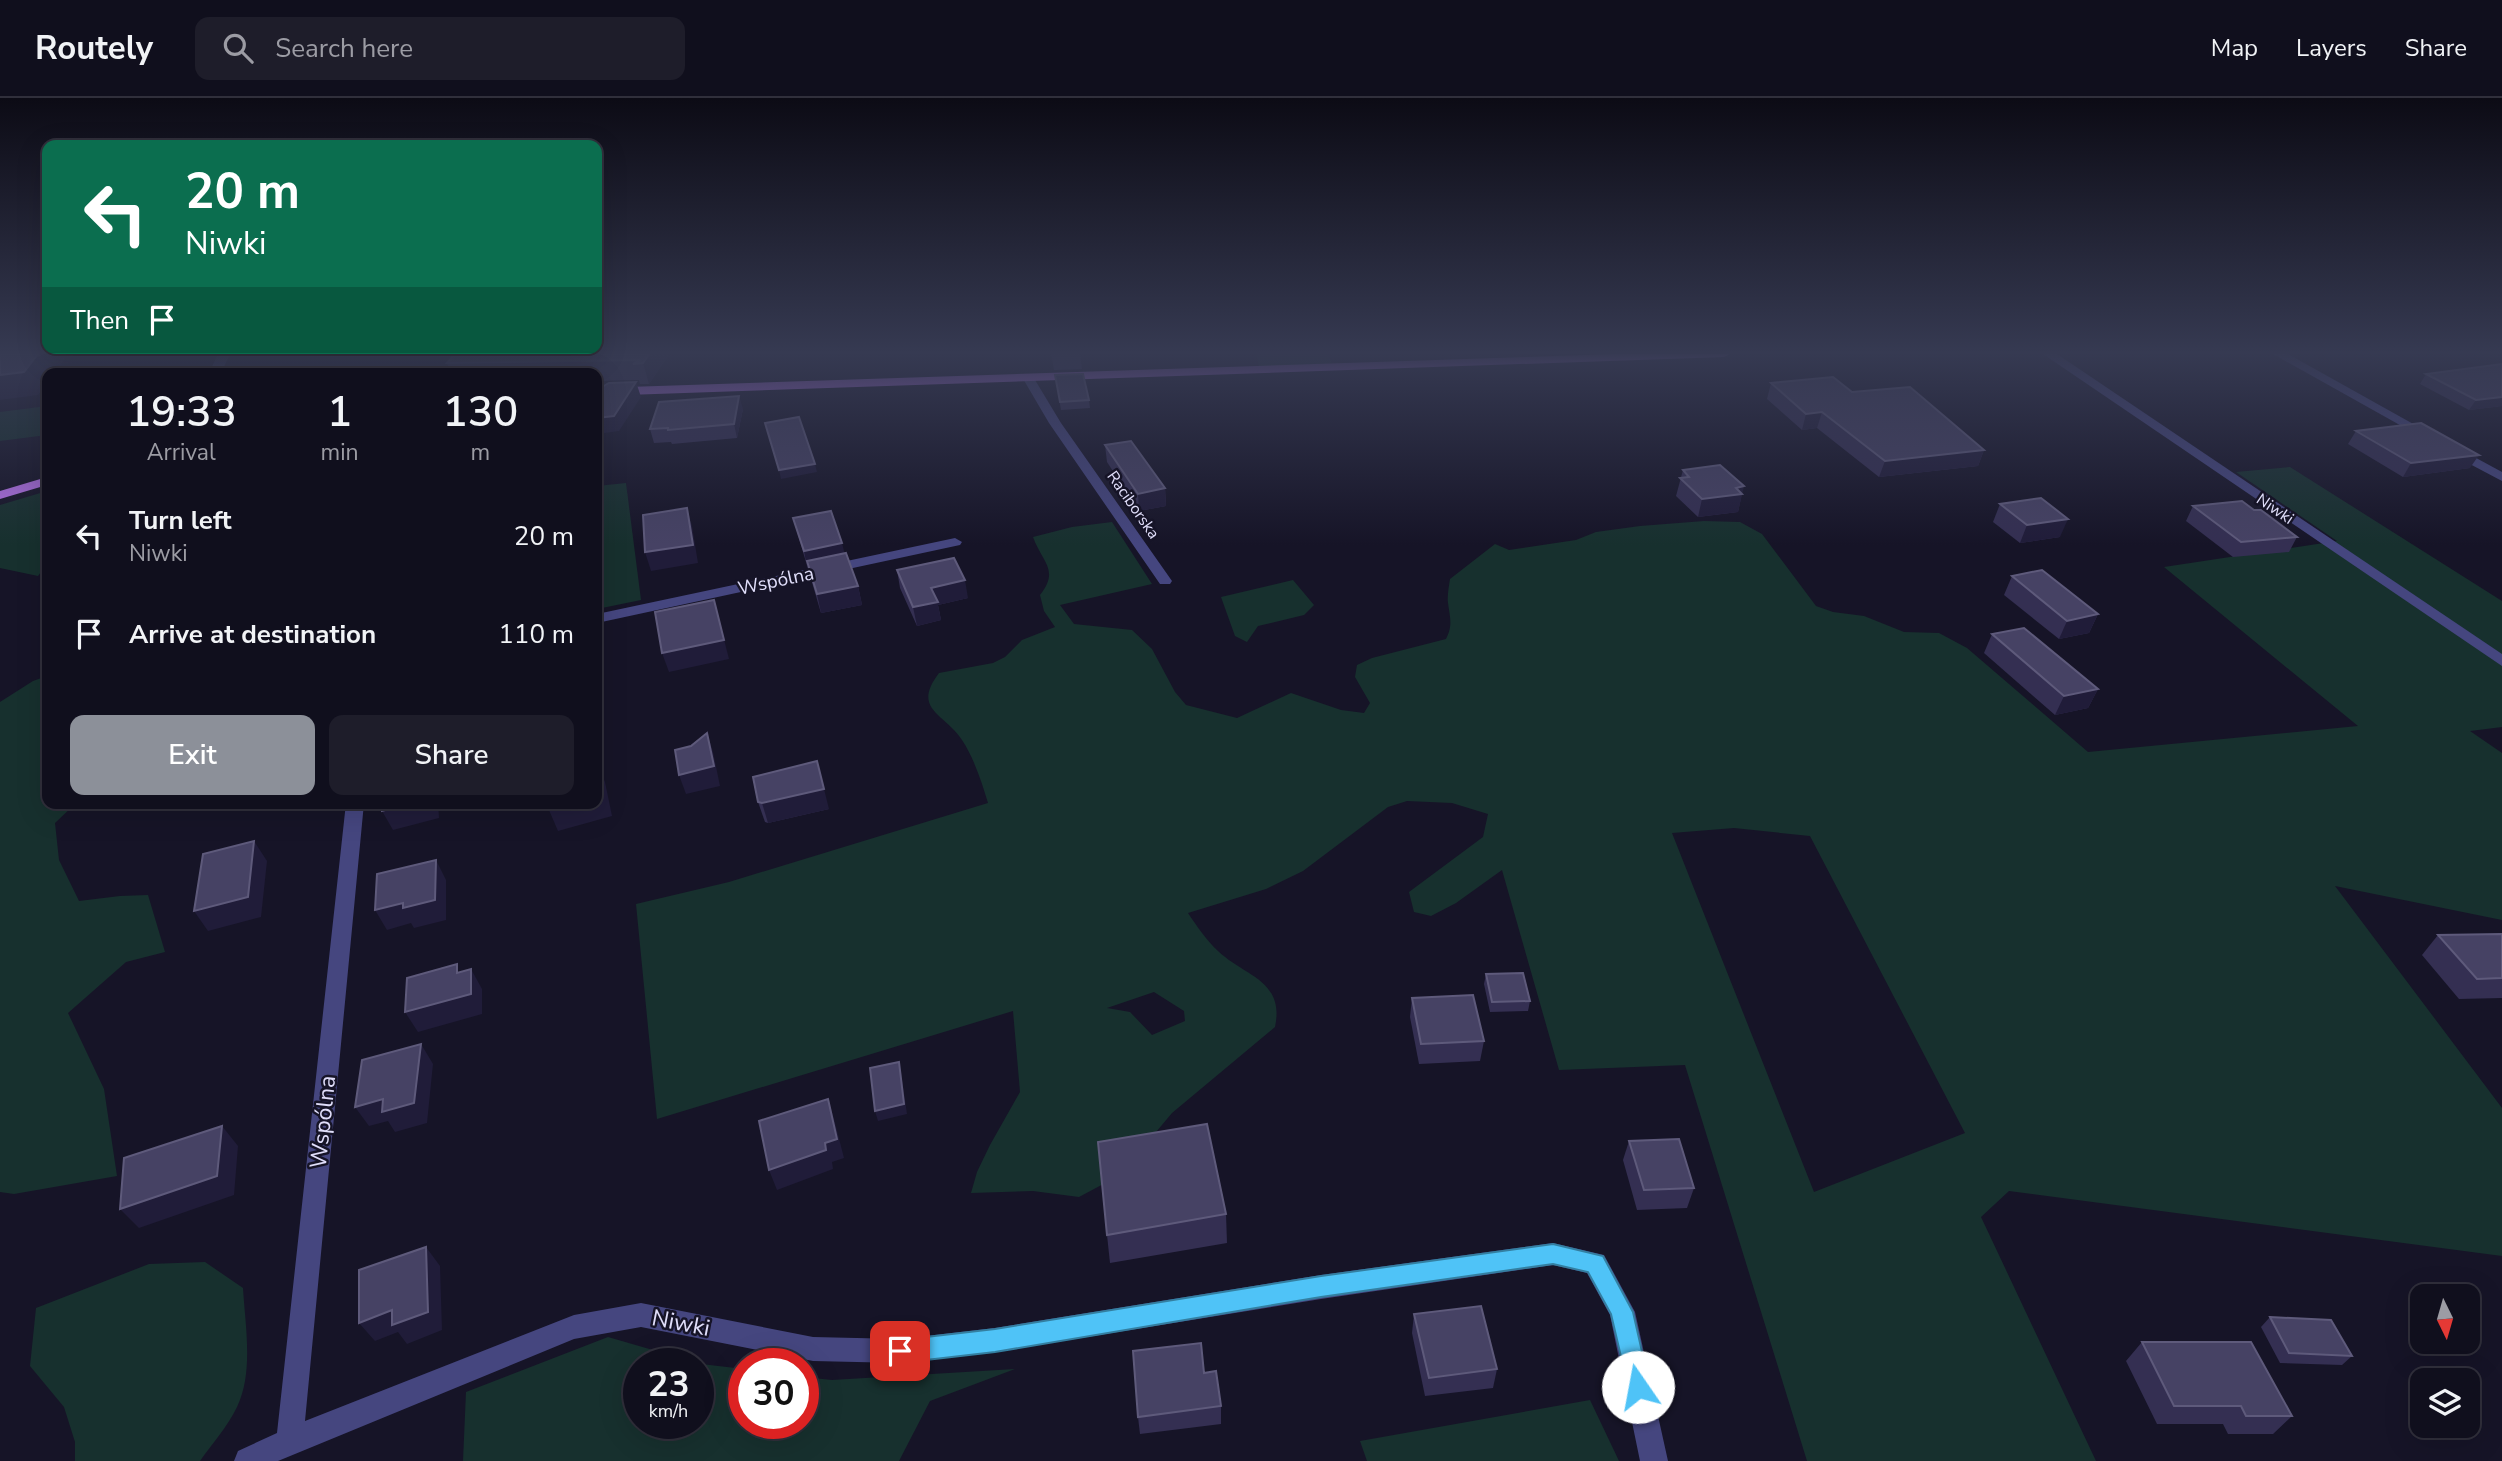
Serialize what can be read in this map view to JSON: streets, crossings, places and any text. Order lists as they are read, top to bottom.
{
  "streets": {
    "street": ["Raciborska", "Niwki", "Wspólna"]
  },
  "crossings": [
    ["Niwki", "Wspólna"]
  ],
  "north": "bottom",
  "page": {
    "header": "Routely",
    "search": "Search here",
    "nav": ["Map", "Layers", "Share"],
    "turn": ["20 m", "Niwki"],
    "then": "Then",
    "eta": [
      "19:33",
      "Arrival",
      "1",
      "min",
      "130",
      "m"
    ],
    "list": [
      {
        "name": "Turn left",
        "note": "Niwki",
        "value": "20 m"
      },
      {
        "name": "Arrive at destination",
        "value": "110 m"
      }
    ],
    "buttons": ["Exit", "Share"],
    "speed": "23 km/h",
    "limit": "30"
  }
}
